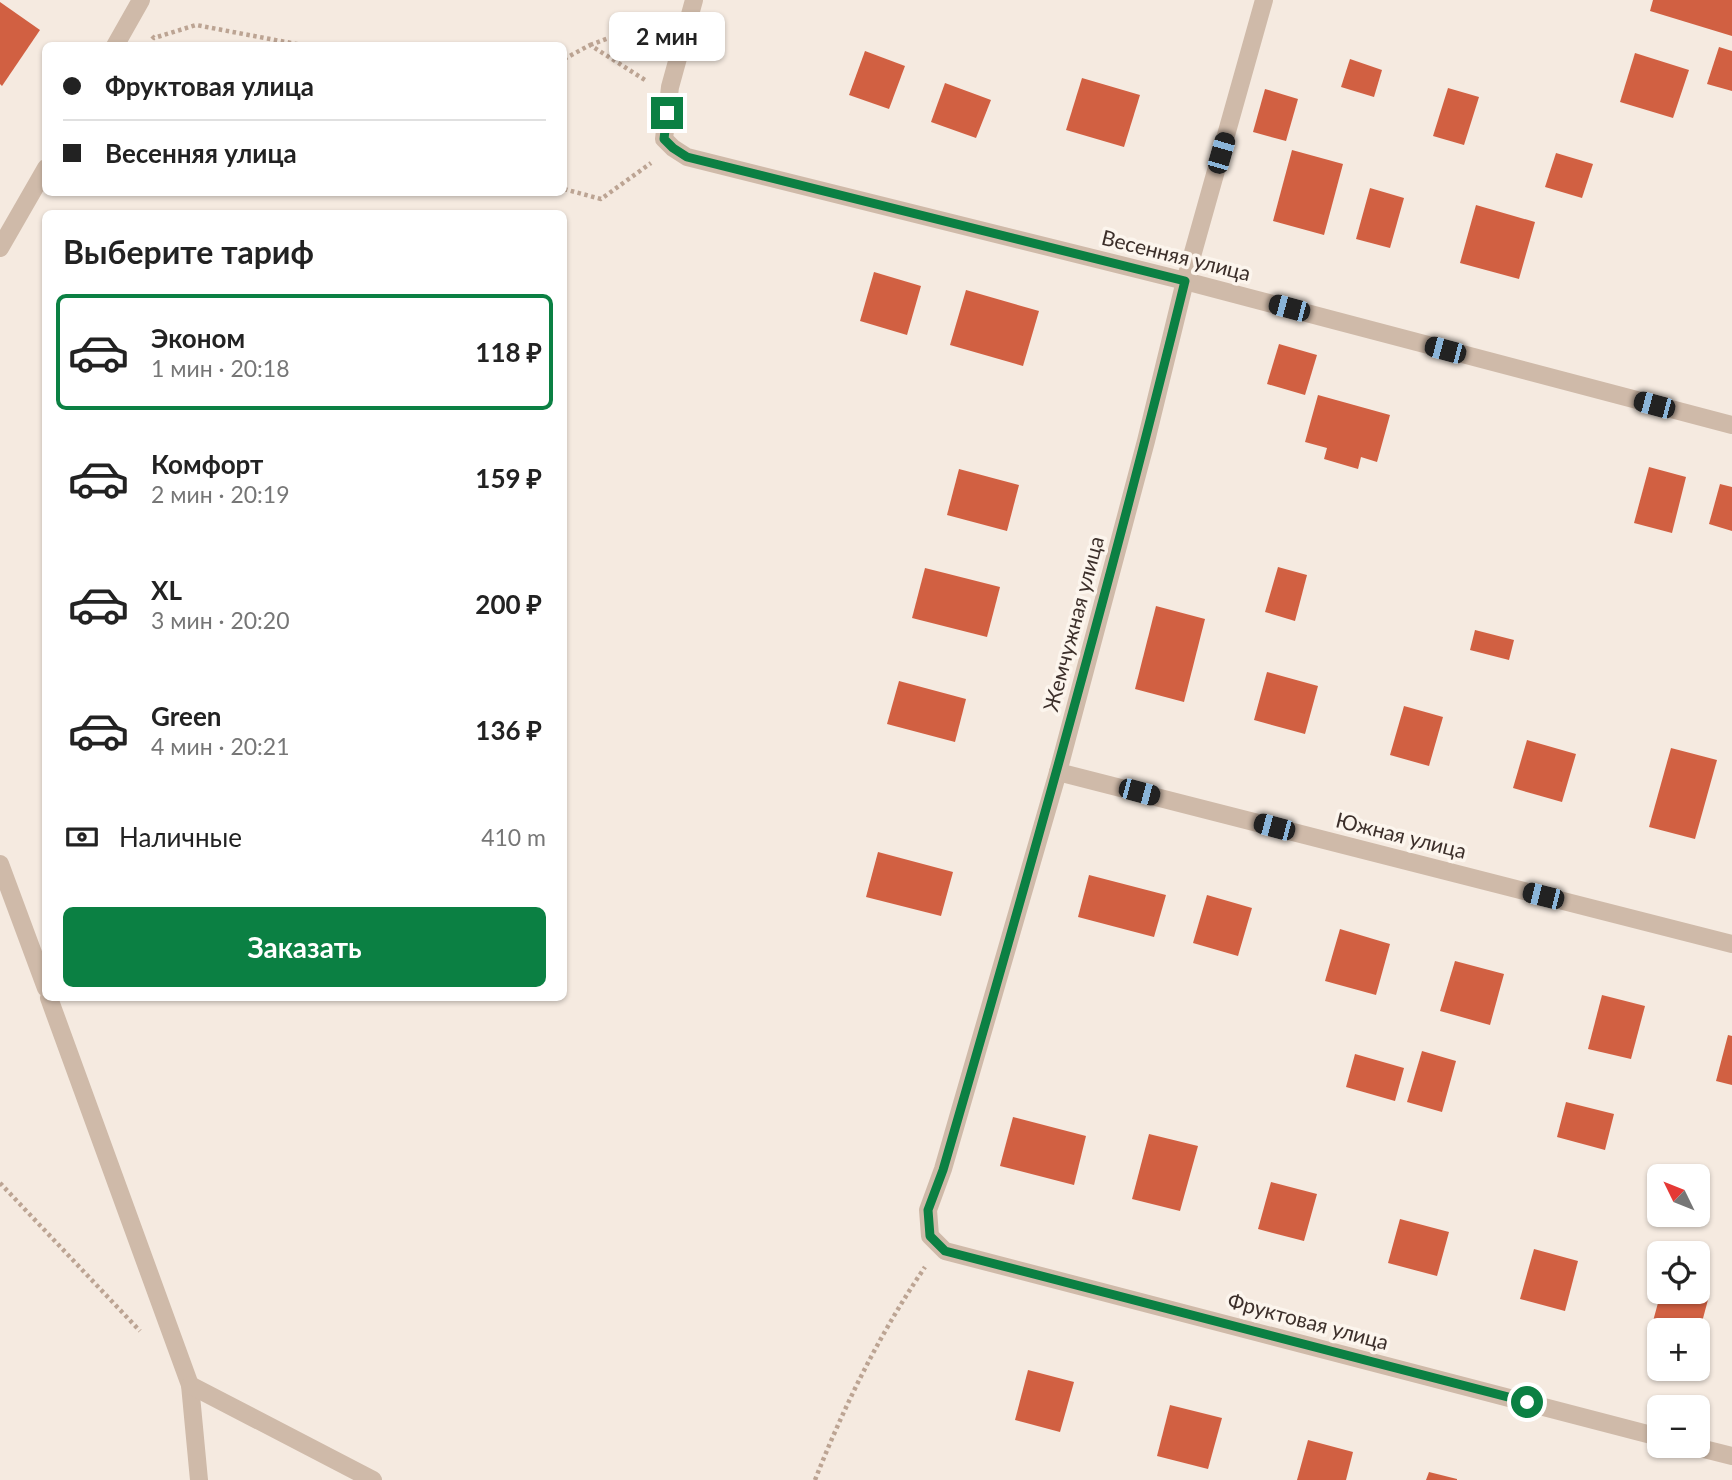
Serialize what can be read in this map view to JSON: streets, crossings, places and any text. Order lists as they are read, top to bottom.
{
  "streets": {
    "street": [
      "Весенняя улица",
      "Жемчужная улица",
      "Южная улица",
      "Фруктовая улица"
    ]
  },
  "crossings": [
    ["Весенняя улица", "Жемчужная улица"],
    ["Жемчужная улица", "Южная улица"],
    ["Жемчужная улица", "Фруктовая улица"]
  ],
  "north": "top left",
  "page": {
    "bubble": "2 мин",
    "banner": ["Фруктовая улица", "Весенняя улица"],
    "heading": "Выберите тариф",
    "list": [
      {
        "name": "Эконом",
        "note": "1 мин · 20:18",
        "value": "118 ₽"
      },
      {
        "name": "Комфорт",
        "note": "2 мин · 20:19",
        "value": "159 ₽"
      },
      {
        "name": "XL",
        "note": "3 мин · 20:20",
        "value": "200 ₽"
      },
      {
        "name": "Green",
        "note": "4 мин · 20:21",
        "value": "136 ₽"
      }
    ],
    "pay": ["Наличные", "410 m"],
    "buttons": "Заказать",
    "map_buttons": ["+", "−"]
  }
}
